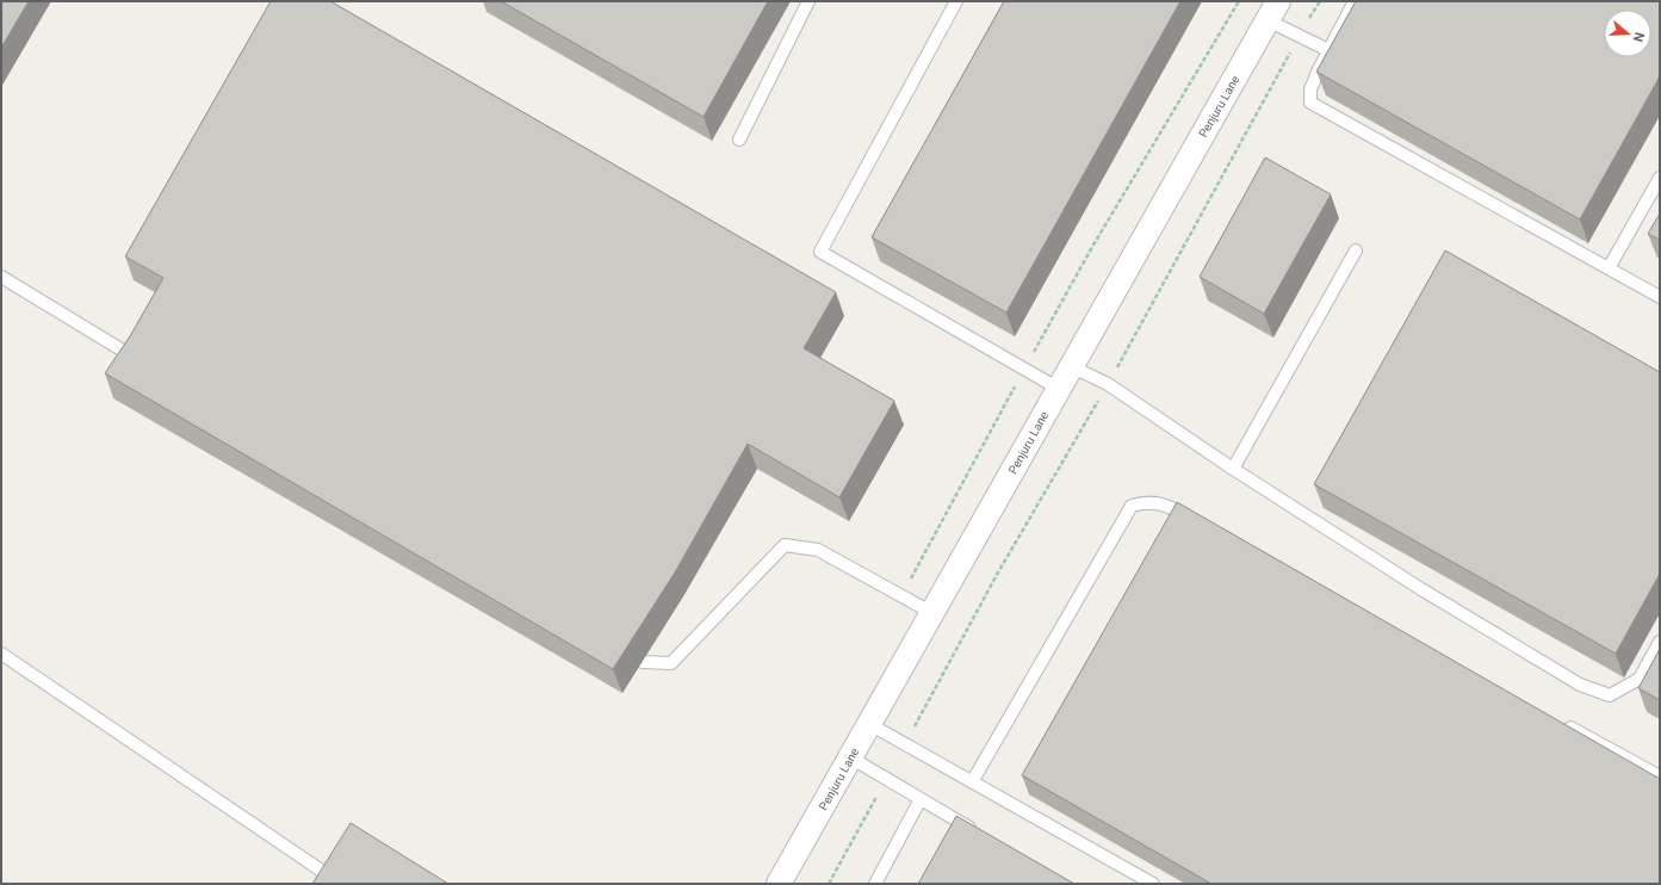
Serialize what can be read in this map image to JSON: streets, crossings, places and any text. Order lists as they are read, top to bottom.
{
  "streets": {
    "street": ["Penjuru Lane"]
  },
  "north": "right"
}
